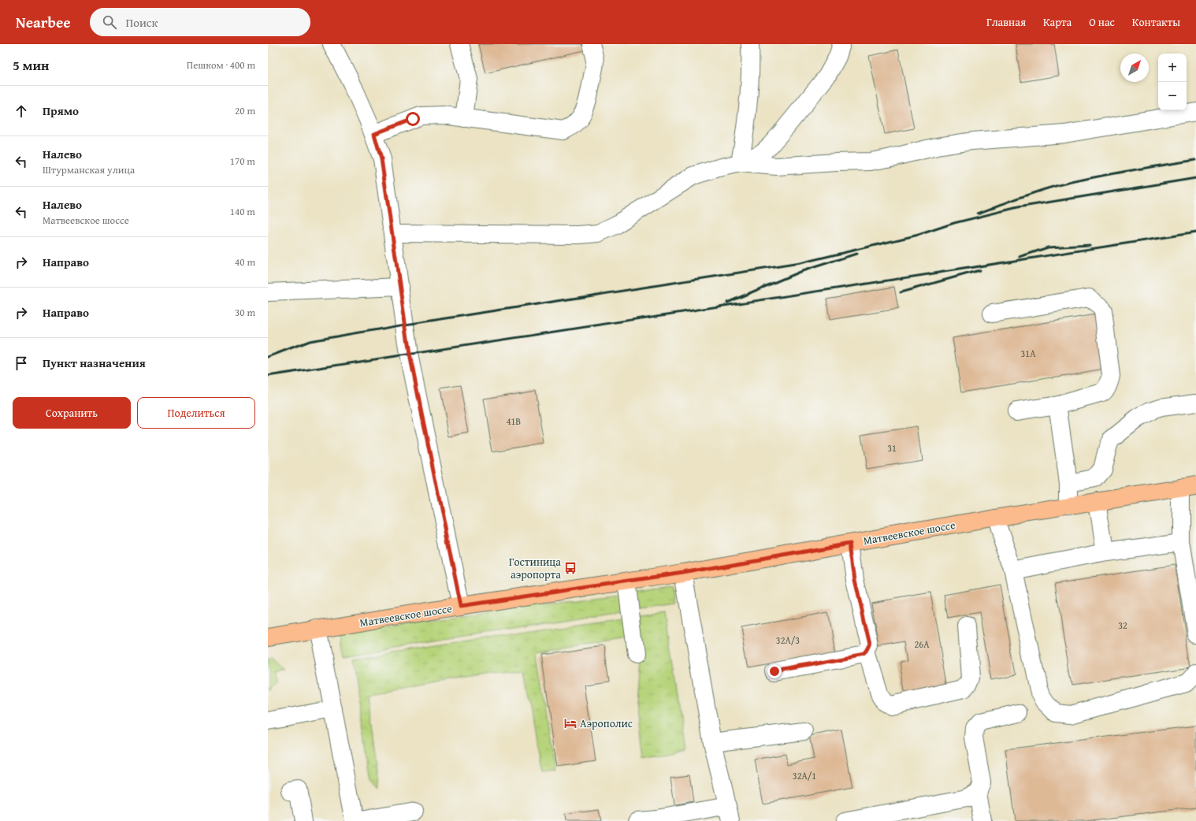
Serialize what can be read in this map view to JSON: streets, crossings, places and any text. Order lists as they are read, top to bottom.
{
  "streets": {
    "main road": ["Матвеевское шоссе"]
  },
  "places": {
    "bus stop": ["Гостиница аэропорта"],
    "hotel": ["Аэрополис"]
  },
  "house_numbers": [
    "31А",
    "41В",
    "31",
    "32",
    "32А/3",
    "26А",
    "32А/1"
  ],
  "north": "top right",
  "page": {
    "header": "Nearbee",
    "search": "Поиск",
    "nav": [
      "Главная",
      "Карта",
      "О нас",
      "Контакты"
    ],
    "heading": ["5 мин", "Пешком · 400 m"],
    "map_buttons": ["+", "−"],
    "list": [
      ["Прямо", "20 m"],
      ["Налево", "Штурманская улица", "170 m"],
      ["Налево", "Матвеевское шоссе", "140 m"],
      ["Направо", "40 m"],
      ["Направо", "30 m"],
      "Пункт назначения"
    ],
    "buttons": ["Сохранить", "Поделиться"]
  }
}
